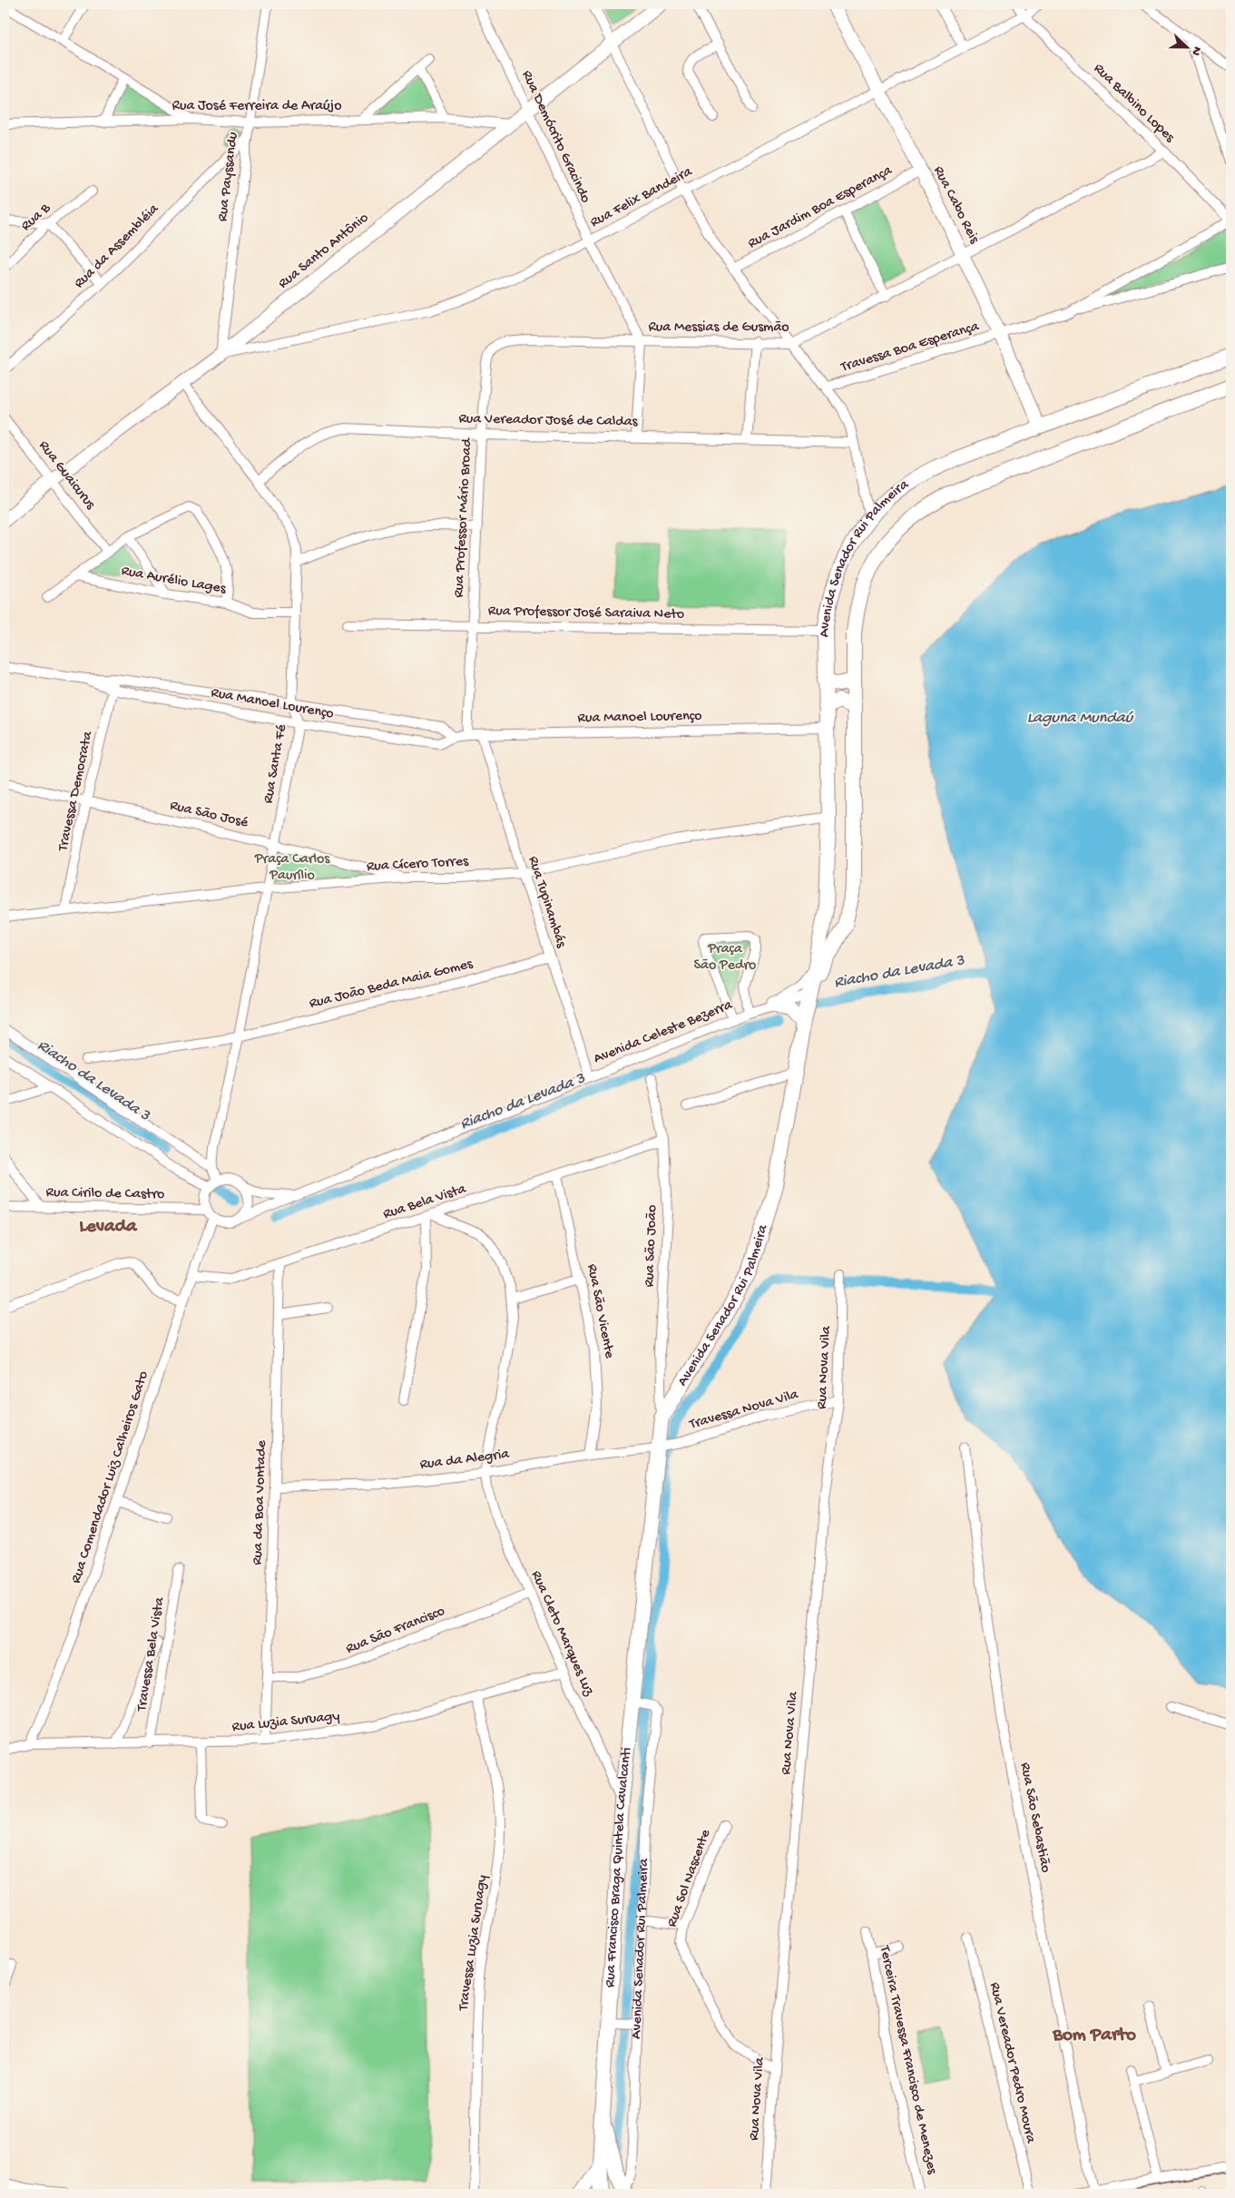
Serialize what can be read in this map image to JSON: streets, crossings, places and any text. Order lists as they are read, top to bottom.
{
  "streets": {
    "main road": ["Avenida Senador Rui Palmeira", "Rua Francisco Braga Quintela Cavalcanti"],
    "street": [
      "Rua Balbino Lopes",
      "Rua José Ferreira de Araújo",
      "Rua Demócrito Gracindo",
      "Rua Payssandu",
      "Rua Felix Bandeira",
      "Rua Cabo Reis",
      "Rua Jardim Boa Esperança",
      "Rua B",
      "Rua da Assembléia",
      "Rua Santo Antônio",
      "Rua Messias de Gusmão",
      "Travessa Boa Esperança",
      "Rua Vereador José de Caldas",
      "Rua Guaicurus",
      "Rua Professor Mário Broad",
      "Rua Aurélio Lages",
      "Rua Professor José Saraiva Neto",
      "Rua Manoel Lourenço",
      "Rua Santa Fé",
      "Travessa Democrata",
      "Rua São José",
      "Rua Cícero Torres",
      "Rua Tupinambás",
      "Rua João Beda Maia Gomes",
      "Avenida Celeste Bezerra",
      "Rua Cirilo de Castro",
      "Rua Bela Vista",
      "Rua São João",
      "Rua São Vicente",
      "Rua Nova Vila",
      "Travessa Nova Vila",
      "Rua da Alegria",
      "Rua Comendador Luiz Calheiros Gato",
      "Rua da Boa Vontade",
      "Rua São Francisco",
      "Rua Cleto Marques Luz",
      "Travessa Bela Vista",
      "Rua Luzia Suruagy",
      "Rua São Sebastião",
      "Rua Sol Nascente",
      "Travessa Luzia Suruagy",
      "Terceira Travessa Francisco de Menezes",
      "Rua Vereador Pedro Moura"
    ]
  },
  "crossings": [
    ["Rua Balbino Lopes", "Rua Felix Bandeira"],
    ["Rua Balbino Lopes", "Rua Messias de Gusmão"],
    ["Rua José Ferreira de Araújo", "Rua Payssandu"],
    ["Rua José Ferreira de Araújo", "Rua Santo Antônio"],
    ["Rua Demócrito Gracindo", "Rua Felix Bandeira"],
    ["Rua Demócrito Gracindo", "Rua Santo Antônio"],
    ["Rua Demócrito Gracindo", "Rua Messias de Gusmão"],
    ["Rua Payssandu", "Rua Felix Bandeira"],
    ["Rua Payssandu", "Rua da Assembléia"],
    ["Rua Payssandu", "Rua Santo Antônio"],
    ["Rua Felix Bandeira", "Rua Cabo Reis"],
    ["Rua Felix Bandeira", "Rua Santo Antônio"],
    ["Rua Cabo Reis", "Rua Jardim Boa Esperança"],
    ["Rua Cabo Reis", "Rua Messias de Gusmão"],
    ["Rua Cabo Reis", "Travessa Boa Esperança"],
    ["Rua Cabo Reis", "Avenida Senador Rui Palmeira"],
    ["Rua Santo Antônio", "Rua Guaicurus"],
    ["Rua Santo Antônio", "Rua Santa Fé"],
    ["Rua Messias de Gusmão", "Rua Professor Mário Broad"],
    ["Rua Vereador José de Caldas", "Rua Professor Mário Broad"],
    ["Rua Vereador José de Caldas", "Rua Santa Fé"],
    ["Rua Professor Mário Broad", "Rua Professor José Saraiva Neto"],
    ["Rua Professor Mário Broad", "Rua Manoel Lourenço"],
    ["Avenida Senador Rui Palmeira", "Rua Professor José Saraiva Neto"],
    ["Avenida Senador Rui Palmeira", "Rua Manoel Lourenço"],
    ["Avenida Senador Rui Palmeira", "Rua Cícero Torres"],
    ["Avenida Senador Rui Palmeira", "Avenida Celeste Bezerra"],
    ["Avenida Senador Rui Palmeira", "Rua São João"],
    ["Avenida Senador Rui Palmeira", "Travessa Nova Vila"],
    ["Avenida Senador Rui Palmeira", "Rua da Alegria"],
    ["Avenida Senador Rui Palmeira", "Rua Francisco Braga Quintela Cavalcanti"],
    ["Rua Aurélio Lages", "Rua Santa Fé"],
    ["Rua Manoel Lourenço", "Rua Santa Fé"],
    ["Rua Manoel Lourenço", "Travessa Democrata"],
    ["Rua Manoel Lourenço", "Rua Tupinambás"],
    ["Rua Santa Fé", "Rua São José"],
    ["Rua Santa Fé", "Rua Cícero Torres"],
    ["Rua Santa Fé", "Rua João Beda Maia Gomes"],
    ["Rua Santa Fé", "Avenida Celeste Bezerra"],
    ["Rua Santa Fé", "Rua Cirilo de Castro"],
    ["Rua Santa Fé", "Rua Comendador Luiz Calheiros Gato"],
    ["Travessa Democrata", "Rua São José"],
    ["Travessa Democrata", "Rua Cícero Torres"],
    ["Rua São José", "Rua Cícero Torres"],
    ["Rua Cícero Torres", "Rua Tupinambás"],
    ["Rua Tupinambás", "Rua João Beda Maia Gomes"],
    ["Rua Tupinambás", "Avenida Celeste Bezerra"],
    ["Avenida Celeste Bezerra", "Rua Cirilo de Castro"],
    ["Avenida Celeste Bezerra", "Rua Comendador Luiz Calheiros Gato"],
    ["Rua Cirilo de Castro", "Rua Comendador Luiz Calheiros Gato"],
    ["Rua Bela Vista", "Rua São João"],
    ["Rua Bela Vista", "Rua São Vicente"],
    ["Rua Bela Vista", "Rua Comendador Luiz Calheiros Gato"],
    ["Rua Bela Vista", "Rua da Boa Vontade"],
    ["Rua São Vicente", "Rua da Alegria"],
    ["Rua Nova Vila", "Travessa Nova Vila"],
    ["Rua Nova Vila", "Rua Sol Nascente"],
    ["Travessa Nova Vila", "Rua da Alegria"],
    ["Rua da Alegria", "Rua da Boa Vontade"],
    ["Rua da Alegria", "Rua Cleto Marques Luz"],
    ["Rua Comendador Luiz Calheiros Gato", "Rua Luzia Suruagy"],
    ["Rua da Boa Vontade", "Rua São Francisco"],
    ["Rua da Boa Vontade", "Rua Luzia Suruagy"],
    ["Rua São Francisco", "Rua Cleto Marques Luz"],
    ["Rua Cleto Marques Luz", "Rua Luzia Suruagy"],
    ["Rua Cleto Marques Luz", "Rua Francisco Braga Quintela Cavalcanti"],
    ["Travessa Bela Vista", "Rua Luzia Suruagy"],
    ["Rua Luzia Suruagy", "Travessa Luzia Suruagy"]
  ],
  "districts": ["Levada", "Bom Parto"],
  "water": ["Laguna Mundaú", "Riacho da Levada 3"],
  "parks": ["Praça Carlos Paurílio", "Praça São Pedro"],
  "north": "right"
}
